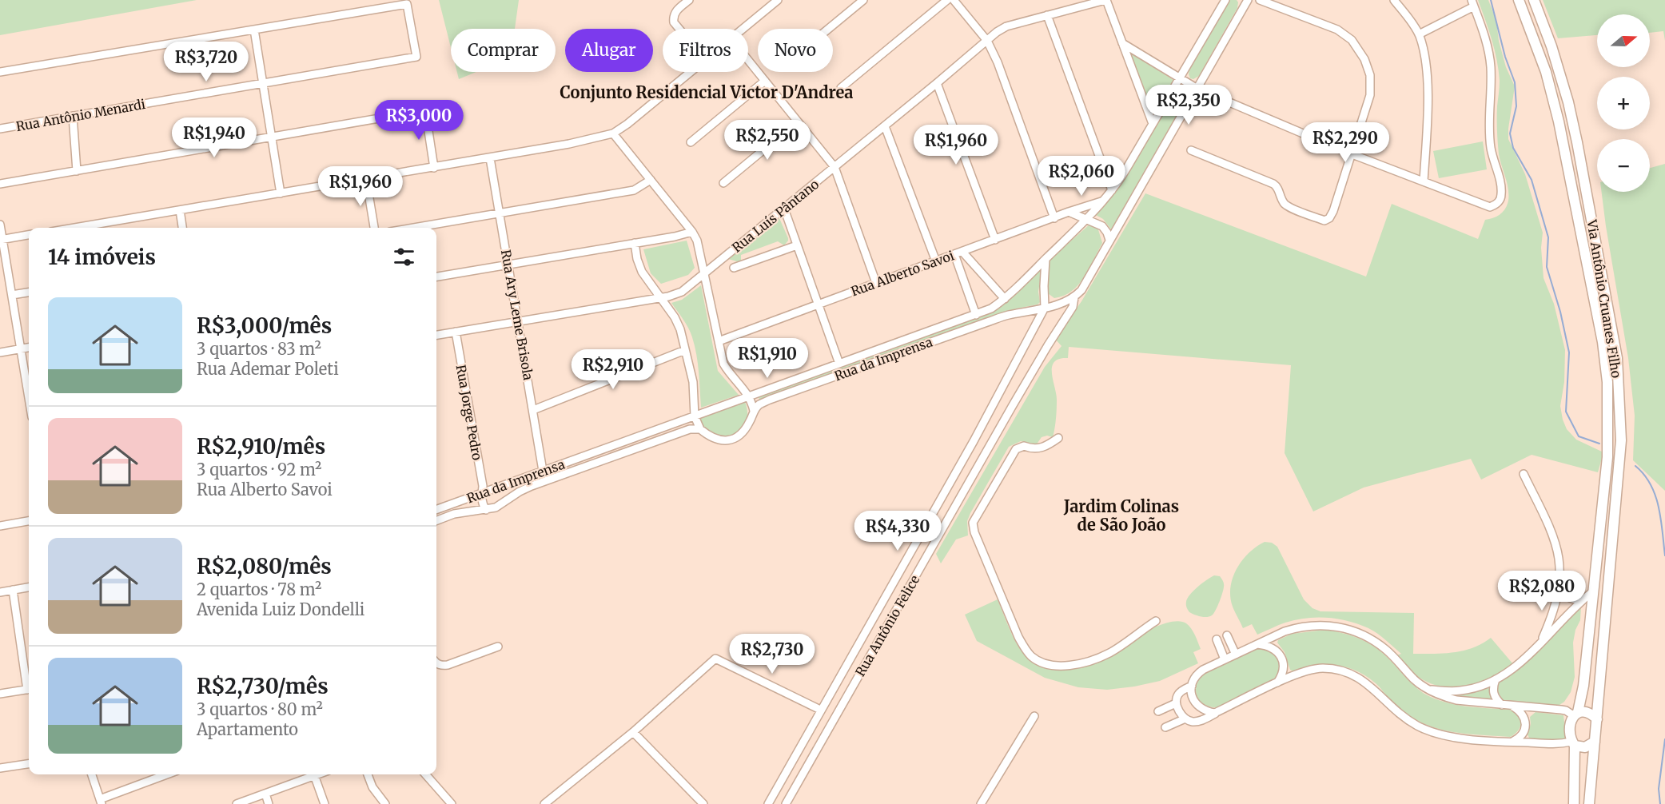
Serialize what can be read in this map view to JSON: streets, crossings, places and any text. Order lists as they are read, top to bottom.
{
  "streets": {
    "main road": ["Via Antônio Cruanes Filho"],
    "street": [
      "Rua Antônio Menardi",
      "Rua Luís Pântano",
      "Rua Alberto Savoi",
      "Rua Ary Leme Brisola",
      "Rua da Imprensa",
      "Rua Jorge Pedro",
      "Rua Antônio Felice"
    ]
  },
  "crossings": [
    ["Rua Luís Pântano", "Rua Ary Leme Brisola"],
    ["Rua Luís Pântano", "Rua Jorge Pedro"],
    ["Rua Alberto Savoi", "Rua da Imprensa"],
    ["Rua Ary Leme Brisola", "Rua da Imprensa"],
    ["Rua da Imprensa", "Rua Jorge Pedro"],
    ["Rua da Imprensa", "Rua Antônio Felice"]
  ],
  "districts": ["Conjunto Residencial Victor D'Andrea", "Jardim Colinas de São João"],
  "north": "right",
  "page": {
    "map_buttons": ["+", "−"],
    "chip": [
      "Comprar",
      "Alugar",
      "Filtros",
      "Novo"
    ],
    "price": [
      "R$3,720",
      "R$2,350",
      "R$3,000",
      "R$1,940",
      "R$2,550",
      "R$2,290",
      "R$1,960",
      "R$2,060",
      "R$1,960",
      "R$1,910",
      "R$2,910",
      "R$4,330",
      "R$2,080",
      "R$2,730"
    ],
    "heading": "14 imóveis",
    "list": [
      {
        "name": "R$3,000/mês",
        "note": "3 quartos · 83 m² · Rua Ademar Poleti"
      },
      {
        "name": "R$2,910/mês",
        "note": "3 quartos · 92 m² · Rua Alberto Savoi"
      },
      {
        "name": "R$2,080/mês",
        "note": "2 quartos · 78 m² · Avenida Luiz Dondelli"
      },
      {
        "name": "R$2,730/mês",
        "note": "3 quartos · 80 m² · Apartamento"
      }
    ]
  }
}
